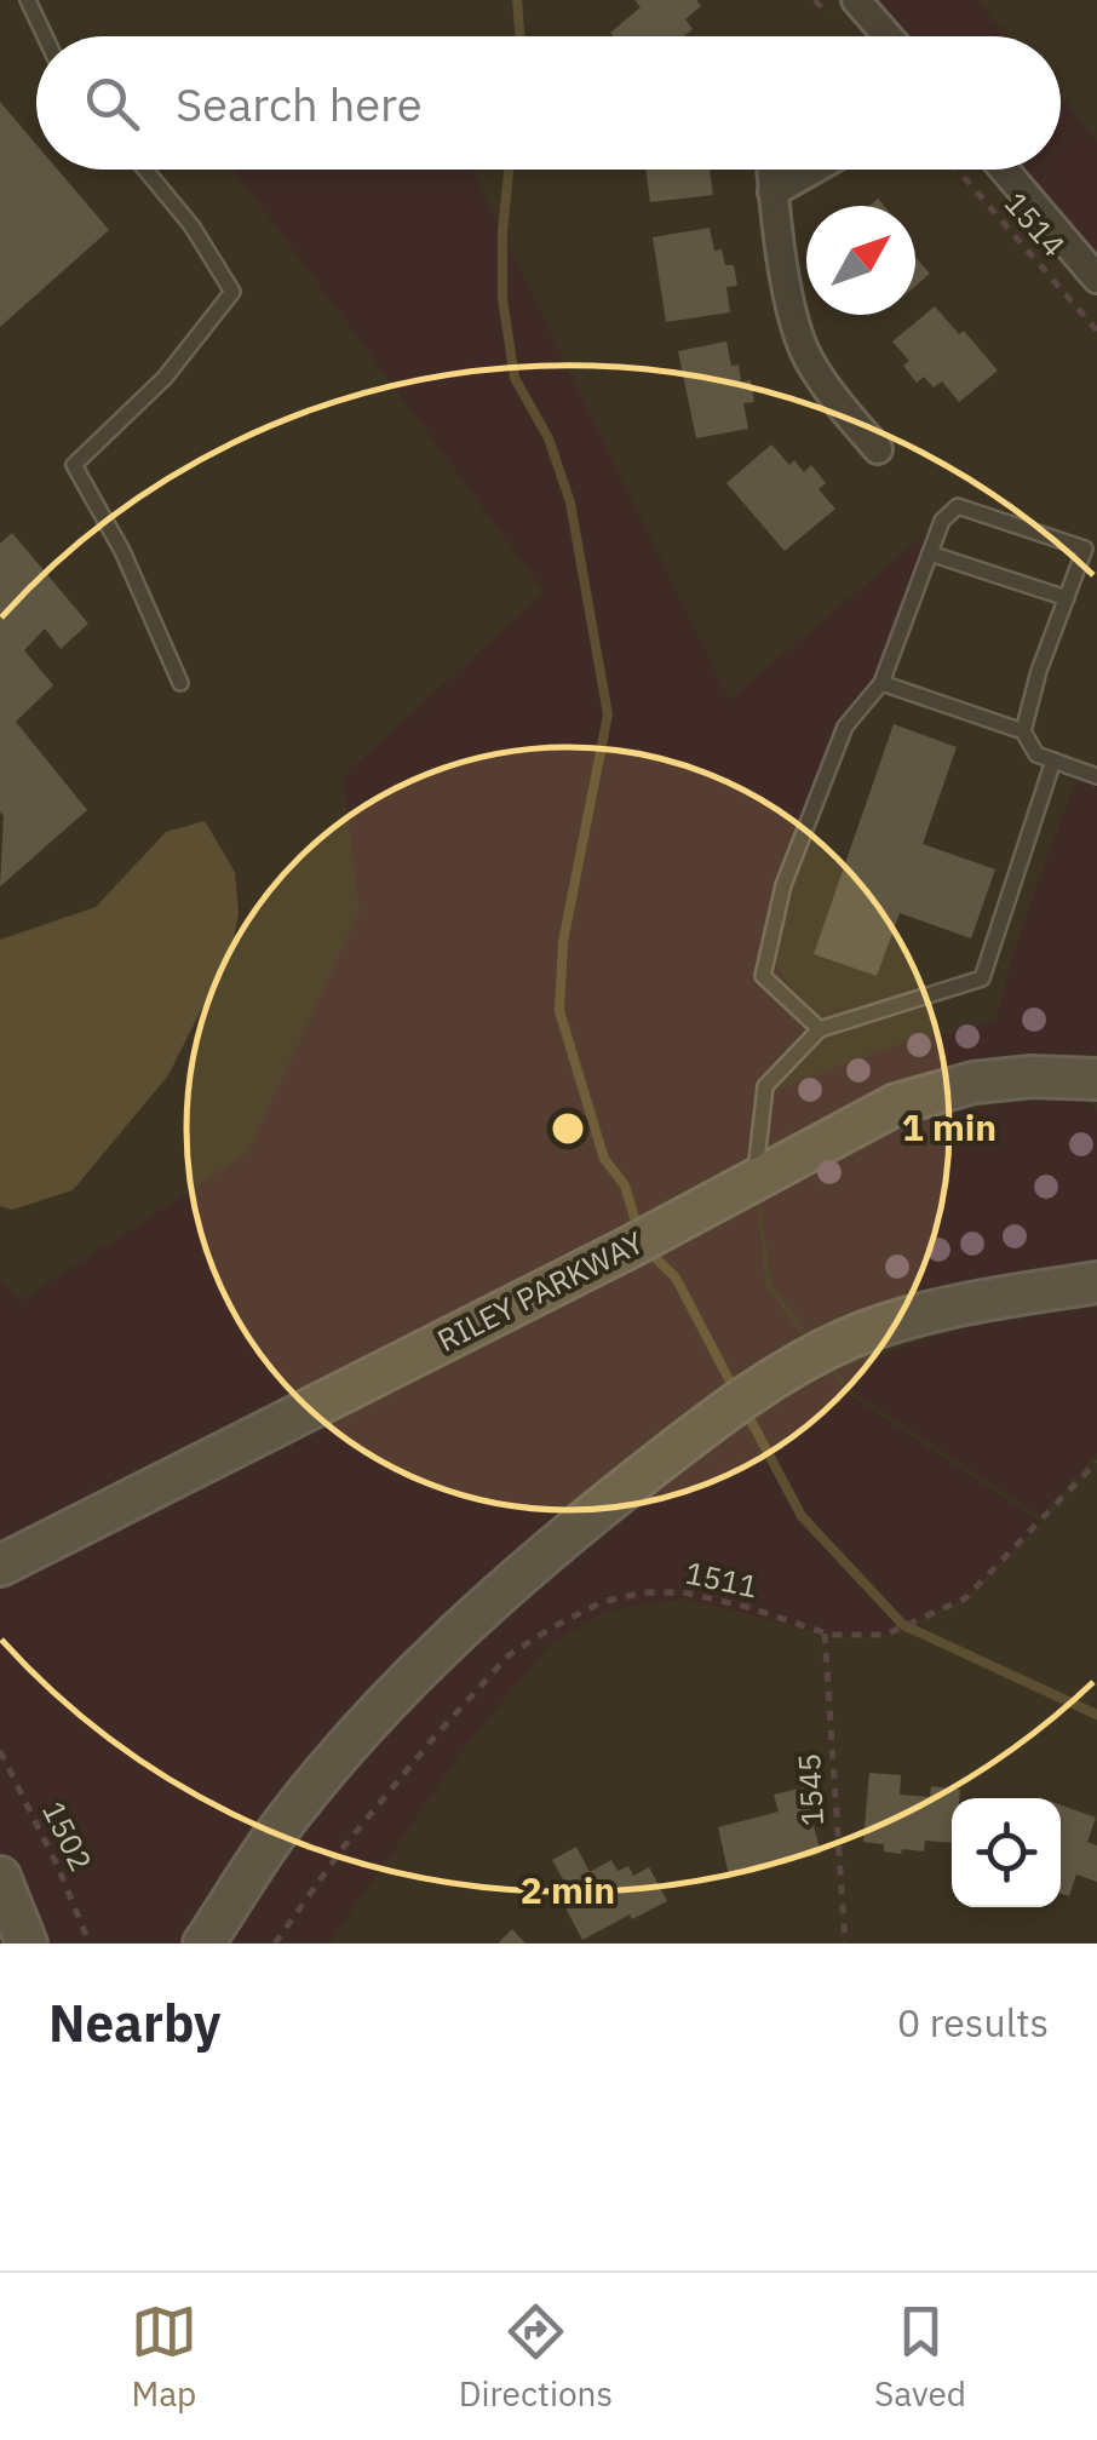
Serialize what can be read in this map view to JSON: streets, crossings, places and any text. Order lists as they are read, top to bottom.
{
  "streets": {
    "street": ["RILEY PARKWAY"],
    "path": [
      "1514",
      "1511",
      "1545",
      "1502"
    ]
  },
  "crossings": [
    ["1511", "1545"]
  ],
  "north": "top right",
  "page": {
    "search": "Search here",
    "heading": ["Nearby", "0 results"],
    "nav": ["Map", "Directions", "Saved"]
  },
  "rings": ["1 min", "2 min"]
}
